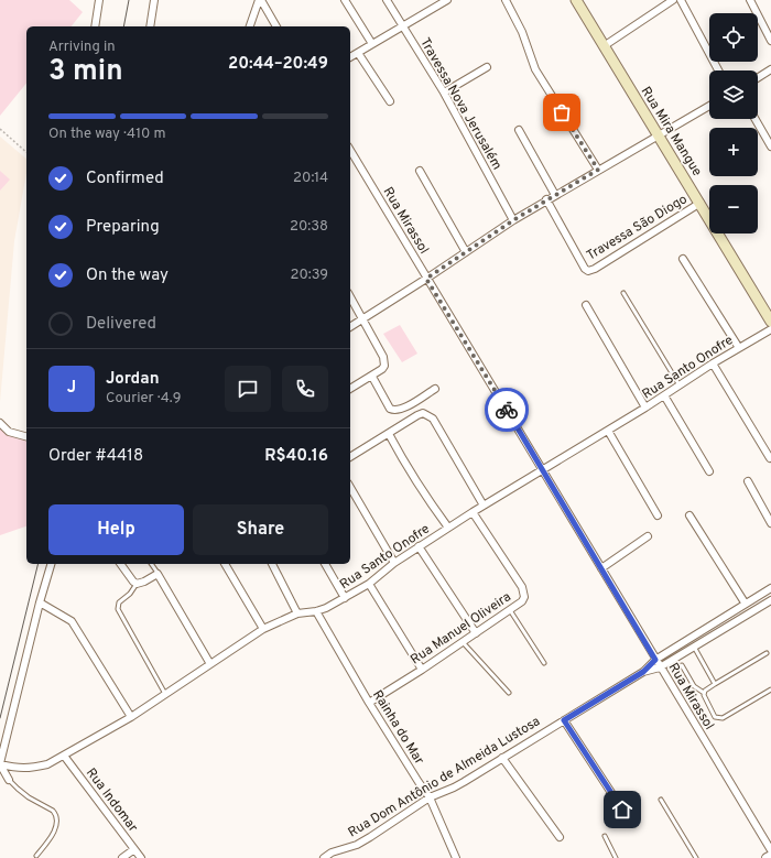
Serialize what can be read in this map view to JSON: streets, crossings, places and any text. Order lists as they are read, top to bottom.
{
  "streets": {
    "main road": ["Rua Mira Mangue"],
    "street": [
      "Travessa Nova Jerusalém",
      "Rua Mirassol",
      "Travessa São Diogo",
      "Rua Santo Onofre",
      "Rua Manuel Oliveira",
      "Rainha do Mar",
      "Rua Dom Antônio de Almeida Lustosa",
      "Rua Indomar"
    ]
  },
  "crossings": [
    ["Rua Mira Mangue", "Travessa São Diogo"],
    ["Rua Mirassol", "Rua Santo Onofre"],
    ["Rua Mirassol", "Rua Dom Antônio de Almeida Lustosa"],
    ["Rua Santo Onofre", "Rua Manuel Oliveira"],
    ["Rua Santo Onofre", "Rainha do Mar"],
    ["Rua Santo Onofre", "Rua Indomar"],
    ["Rua Manuel Oliveira", "Rainha do Mar"],
    ["Rainha do Mar", "Rua Dom Antônio de Almeida Lustosa"]
  ],
  "page": {
    "map_buttons": ["+", "−"],
    "heading": ["3 min", "Arriving in", "20:44–20:49"],
    "panel": [
      "Jordan",
      "Courier · 4.9",
      "Order #4418",
      "R$40.16"
    ],
    "bar": "On the way · 410 m",
    "list": [
      ["Confirmed", "20:14"],
      ["Preparing", "20:38"],
      ["On the way", "20:39"],
      "Delivered"
    ],
    "round": "J",
    "buttons": ["Help", "Share"]
  }
}
